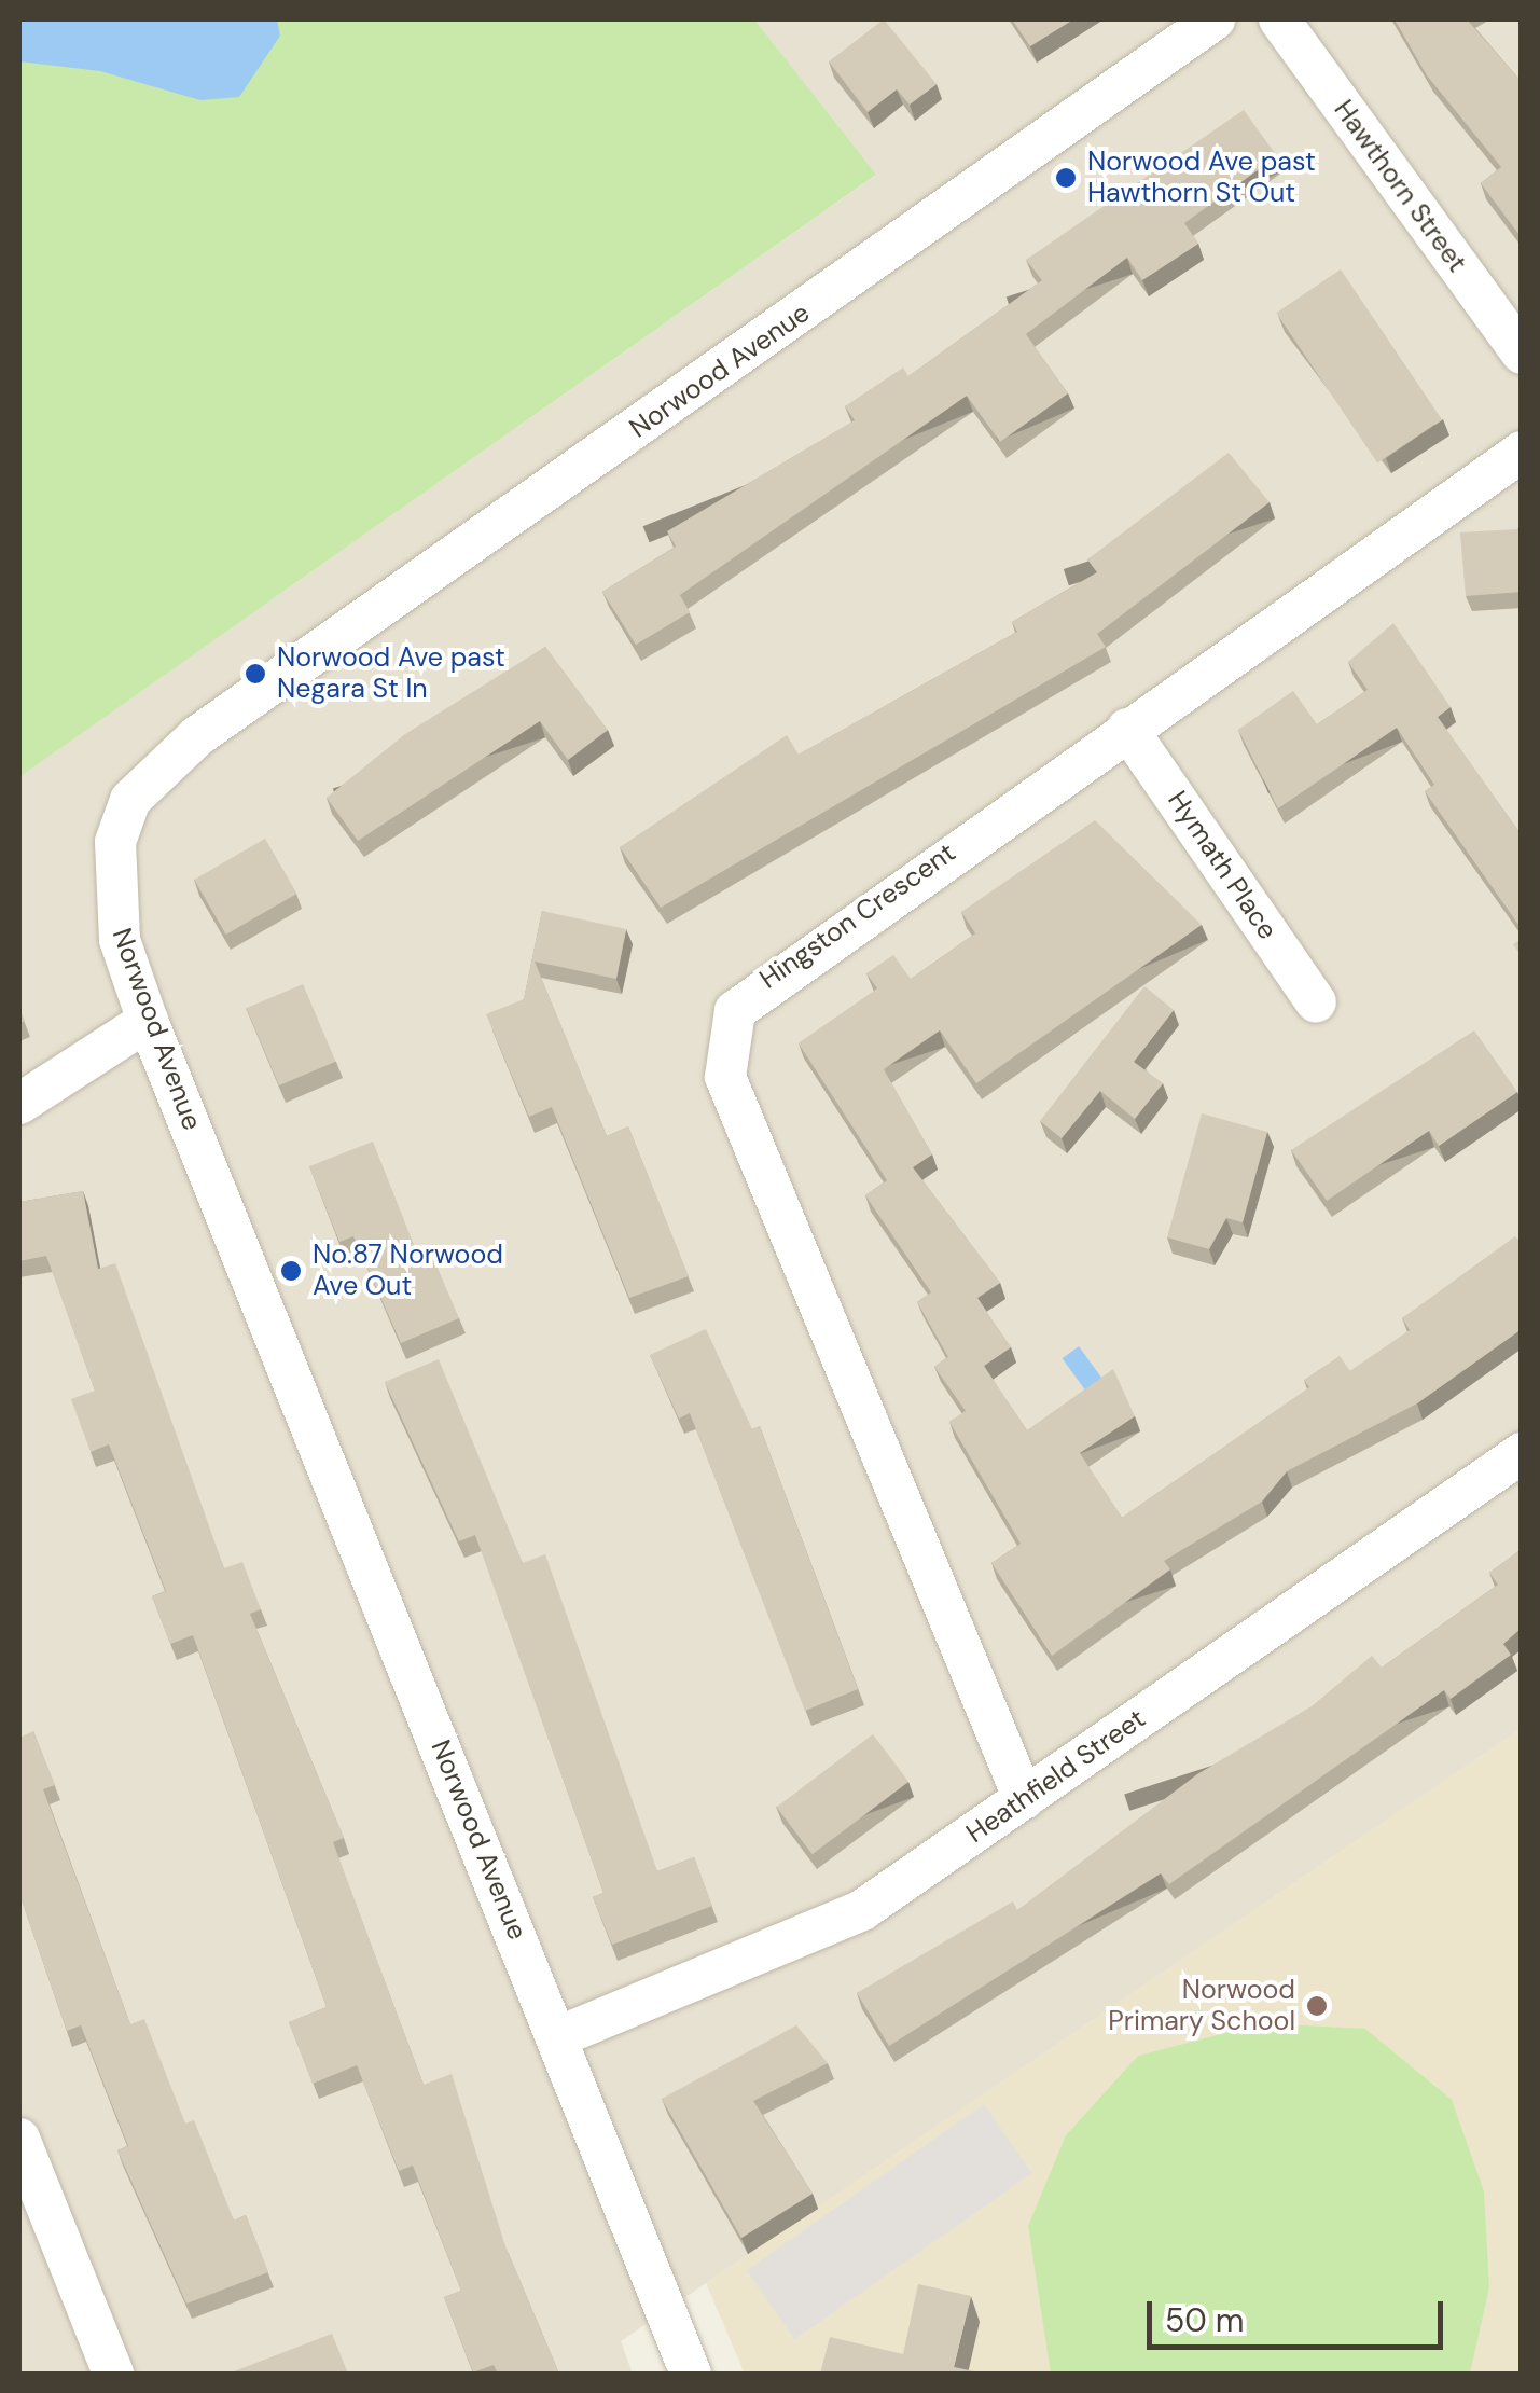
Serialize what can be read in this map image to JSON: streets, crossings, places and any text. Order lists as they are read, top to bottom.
{
  "streets": {
    "street": [
      "Hawthorn Street",
      "Norwood Avenue",
      "Hymath Place",
      "Hingston Crescent",
      "Heathfield Street"
    ]
  },
  "crossings": [
    ["Norwood Avenue", "Heathfield Street"],
    ["Hymath Place", "Hingston Crescent"],
    ["Hingston Crescent", "Heathfield Street"]
  ],
  "places": [
    "Norwood Ave past Hawthorn St Out",
    "Norwood Ave past Negara St In",
    "No.87 Norwood Ave Out",
    "Norwood Primary School"
  ],
  "scale_bar": "50 m"
}
